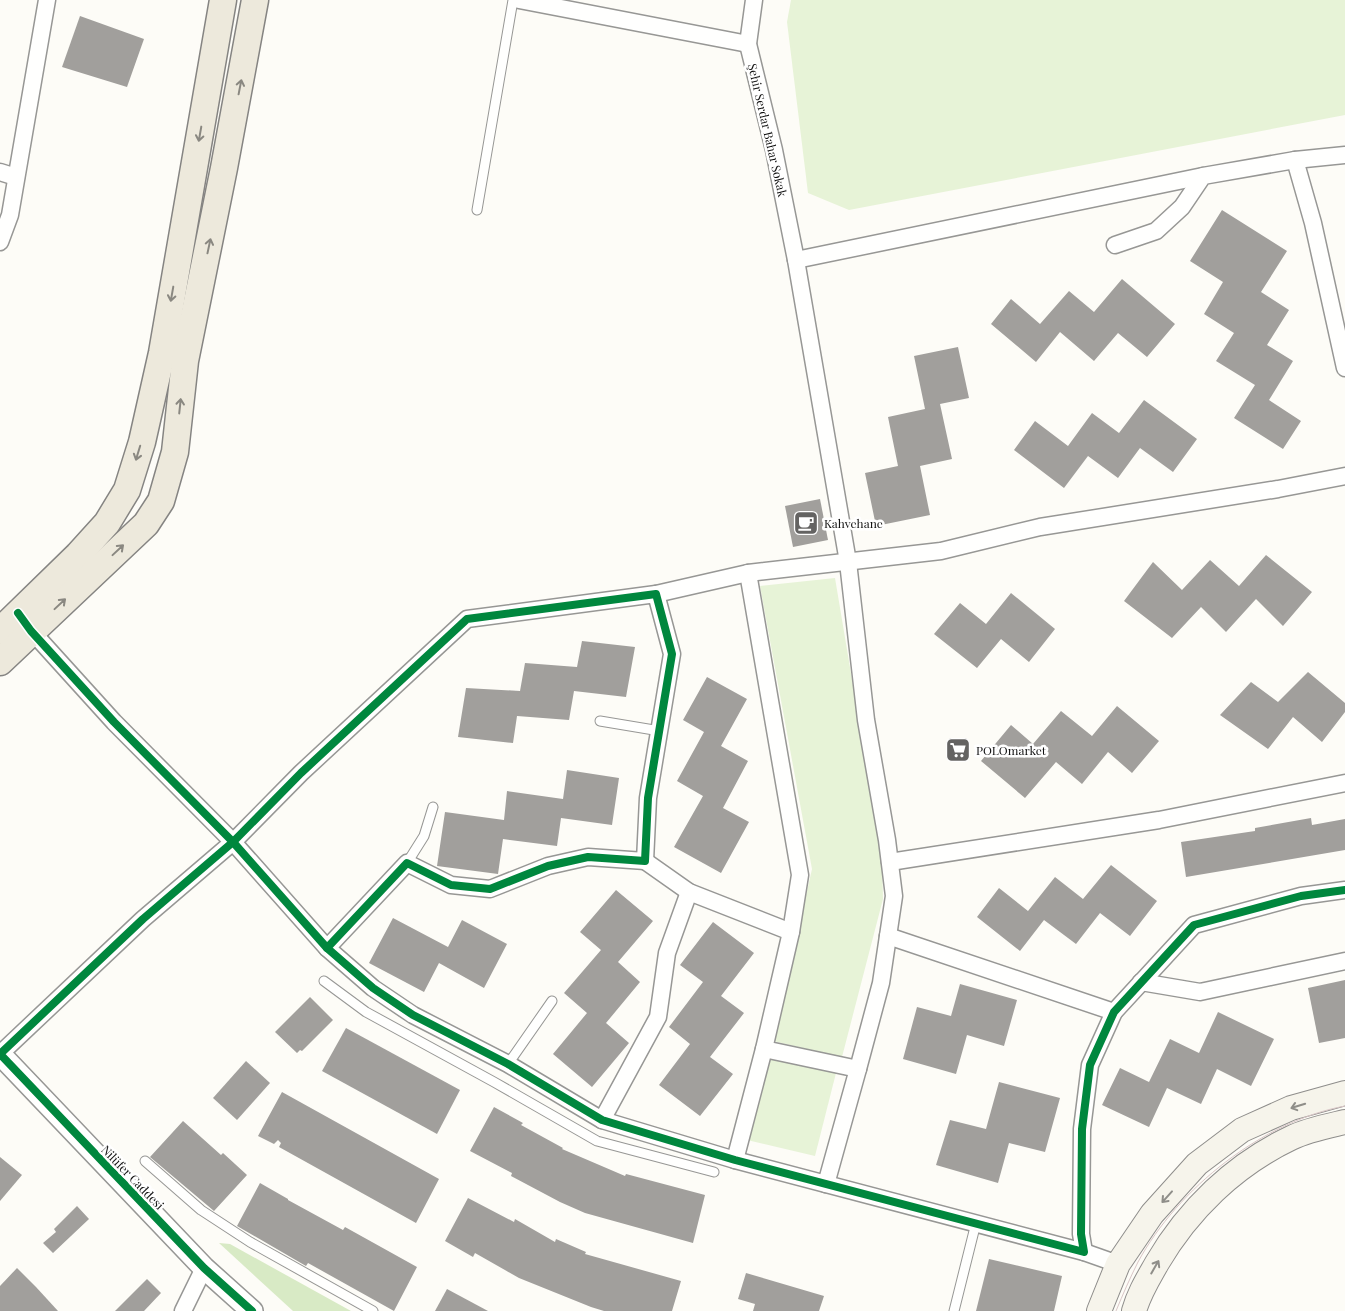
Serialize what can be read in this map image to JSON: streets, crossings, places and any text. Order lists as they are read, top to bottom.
{
  "streets": {
    "street": ["Şehir Serdar Bahar Sokak", "Nilüfer Caddesi"]
  },
  "places": {
    "cafe": ["Kahvehane"],
    "supermarket": ["POLOmarket"]
  }
}
